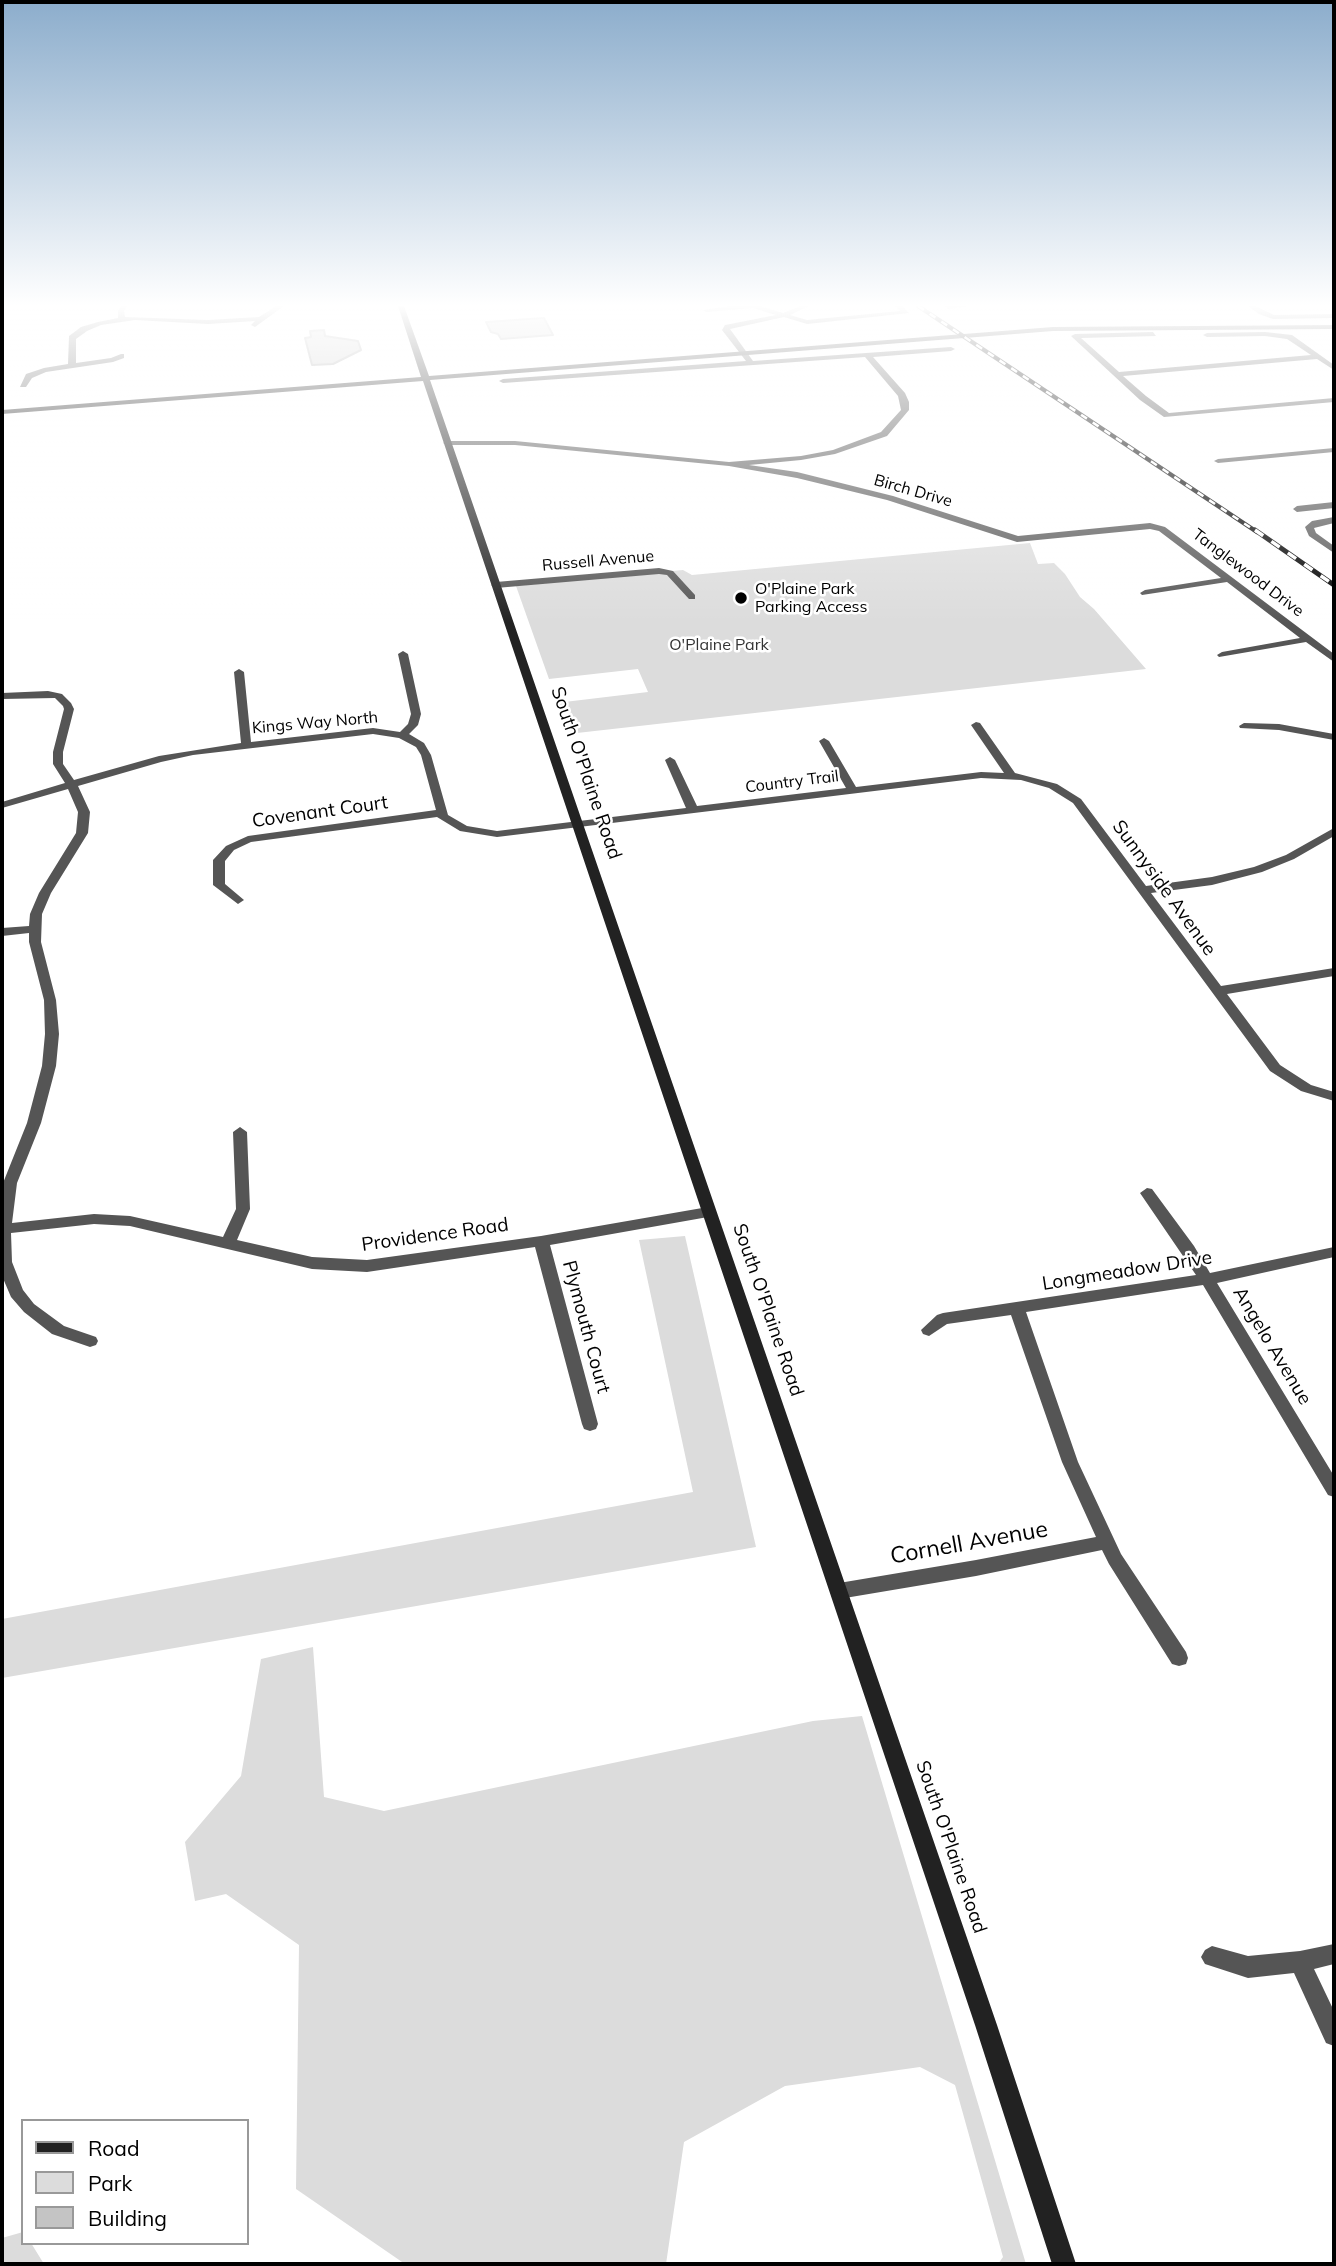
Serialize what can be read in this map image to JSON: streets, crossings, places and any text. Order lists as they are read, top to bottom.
{
  "streets": {
    "main road": ["South O'Plaine Road"],
    "street": [
      "Birch Drive",
      "Russell Avenue",
      "Tanglewood Drive",
      "Kings Way North",
      "Country Trail",
      "Covenant Court",
      "Sunnyside Avenue",
      "Providence Road",
      "Longmeadow Drive",
      "Plymouth Court",
      "Angelo Avenue",
      "Cornell Avenue"
    ]
  },
  "crossings": [
    ["Birch Drive", "Tanglewood Drive"],
    ["Russell Avenue", "South O'Plaine Road"],
    ["Kings Way North", "Covenant Court"],
    ["South O'Plaine Road", "Country Trail"],
    ["South O'Plaine Road", "Providence Road"],
    ["South O'Plaine Road", "Cornell Avenue"],
    ["Country Trail", "Sunnyside Avenue"],
    ["Providence Road", "Plymouth Court"],
    ["Longmeadow Drive", "Angelo Avenue"]
  ],
  "parks": ["O'Plaine Park"],
  "places": ["O'Plaine Park Parking Access"],
  "legend": ["Road", "Park", "Building"]
}
